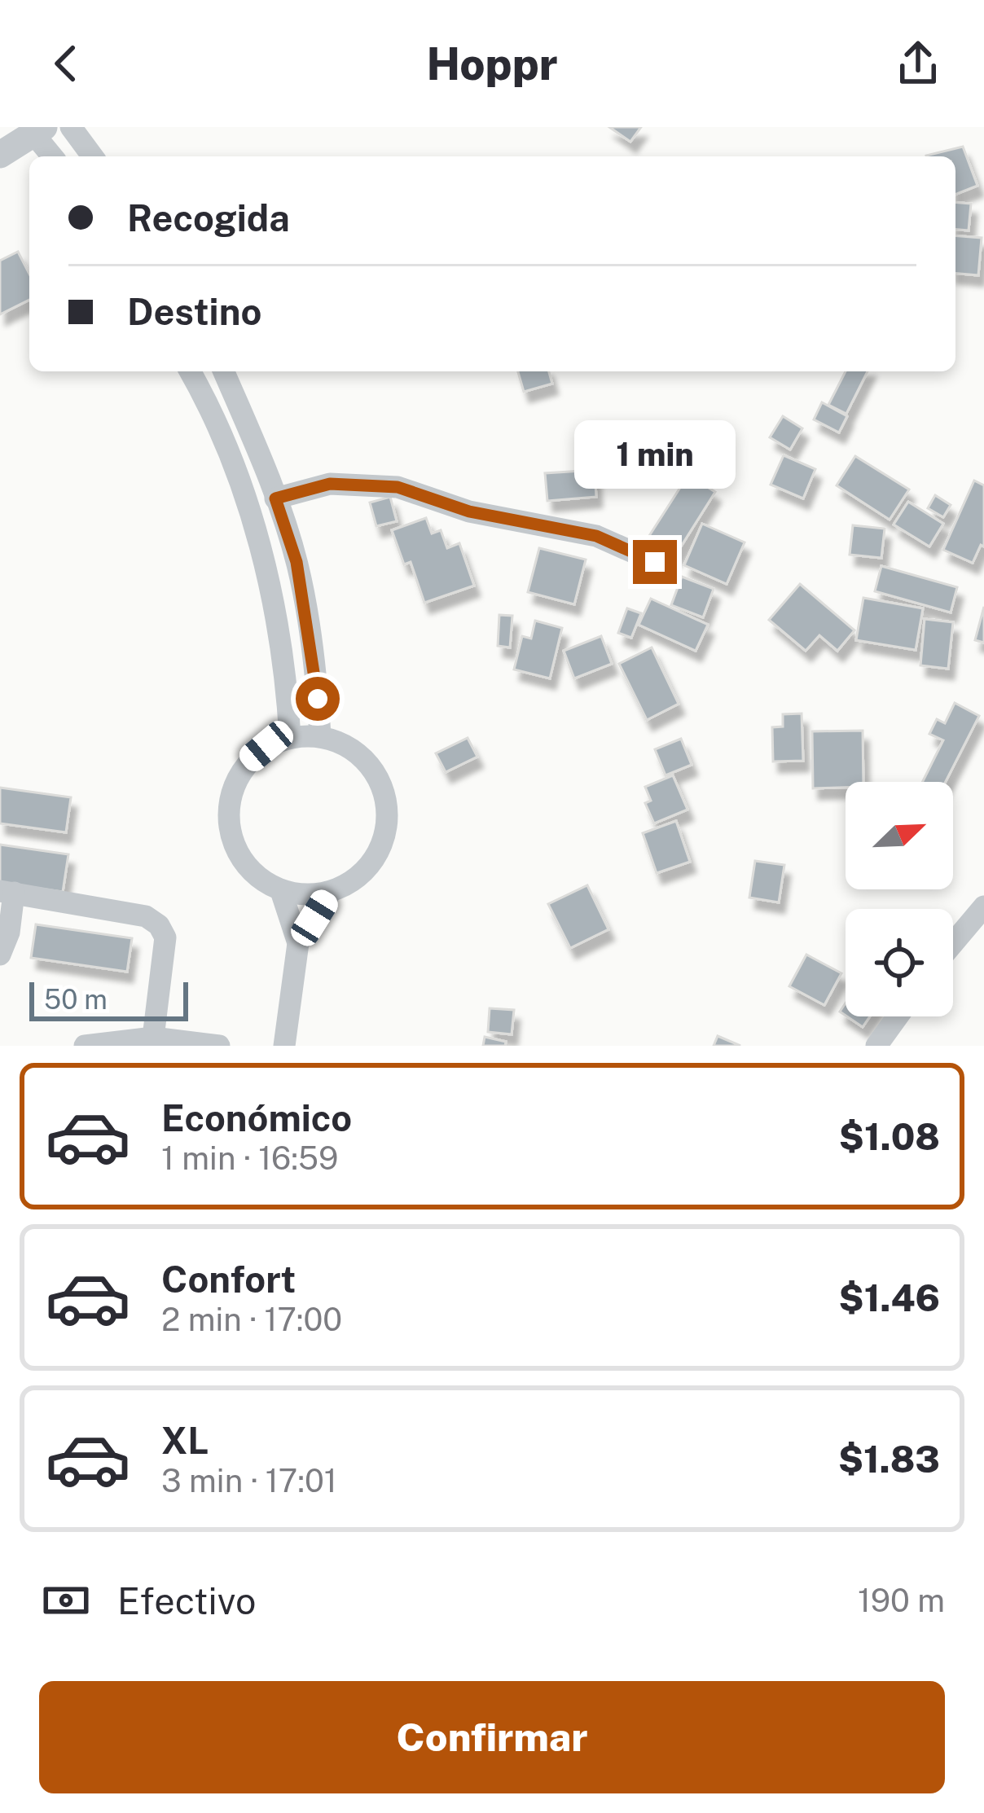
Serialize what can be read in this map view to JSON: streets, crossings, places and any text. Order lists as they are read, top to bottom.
{
  "scale_bar": "50 m",
  "north": "top right",
  "page": {
    "header": "Hoppr",
    "banner": ["Recogida", "Destino"],
    "bubble": "1 min",
    "scale": "50 m",
    "list": [
      {
        "name": "Económico",
        "note": "1 min · 16:59",
        "value": "$1.08"
      },
      {
        "name": "Confort",
        "note": "2 min · 17:00",
        "value": "$1.46"
      },
      {
        "name": "XL",
        "note": "3 min · 17:01",
        "value": "$1.83"
      }
    ],
    "pay": ["Efectivo", "190 m"],
    "buttons": "Confirmar"
  }
}
